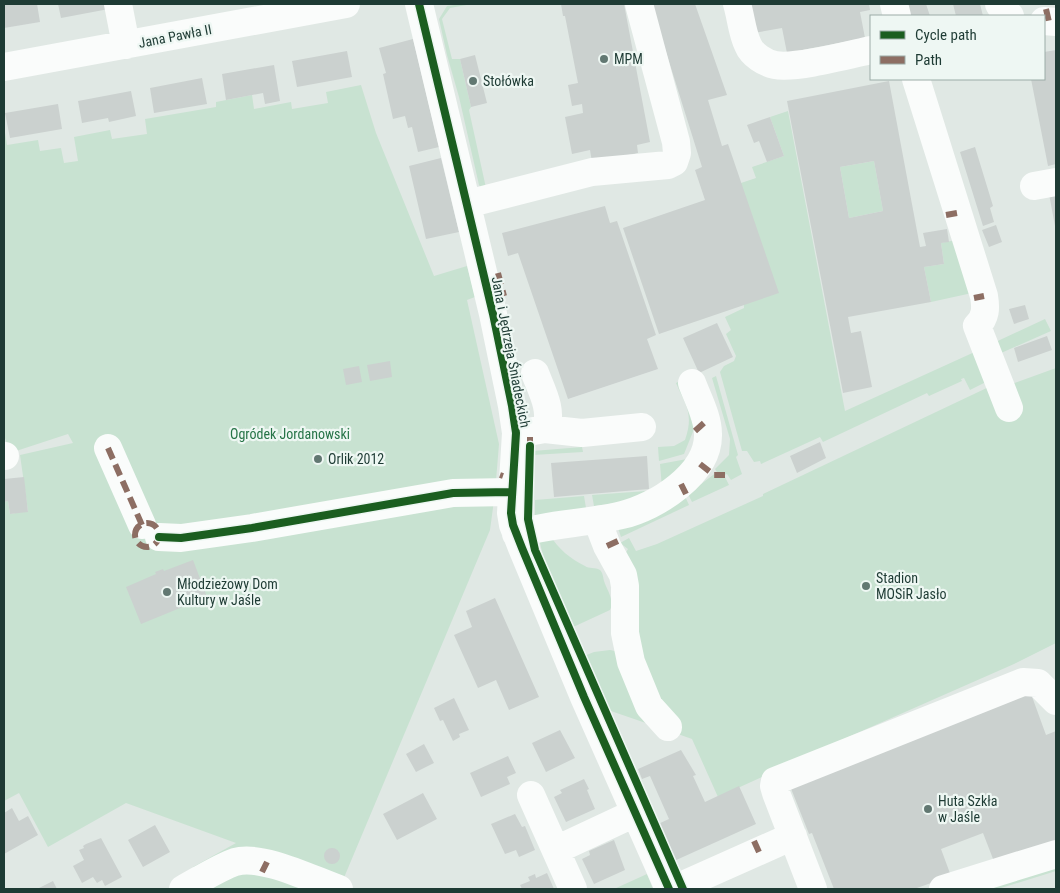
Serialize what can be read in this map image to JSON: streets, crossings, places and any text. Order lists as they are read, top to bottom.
{
  "streets": {
    "street": ["Jana Pawła II", "Jana i Jędrzeja Śniadeckich"]
  },
  "parks": ["Ogródek Jordanowski"],
  "places": [
    "MPM",
    "Stołówka",
    "Orlik 2012",
    "Stadion MOSiR Jasło",
    "Młodzieżowy Dom Kultury w Jaśle",
    "Huta Szkła w Jaśle"
  ],
  "legend": ["Cycle path", "Path"]
}
